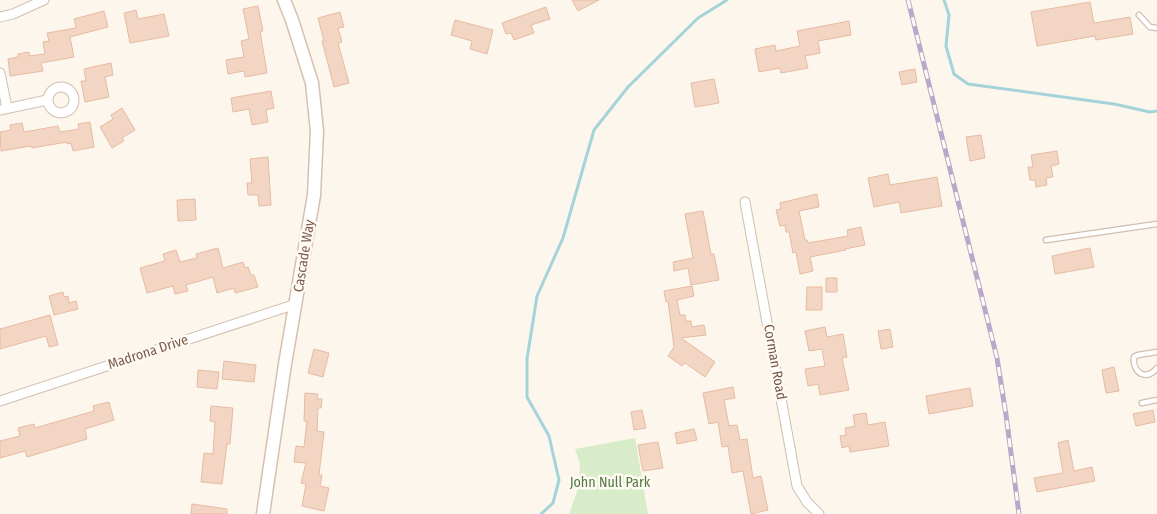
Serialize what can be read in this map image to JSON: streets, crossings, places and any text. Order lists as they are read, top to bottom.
{
  "streets": {
    "street": ["Cascade Way", "Madrona Drive", "Corman Road"]
  },
  "crossings": [
    ["Cascade Way", "Madrona Drive"]
  ],
  "parks": ["John Null Park"]
}
